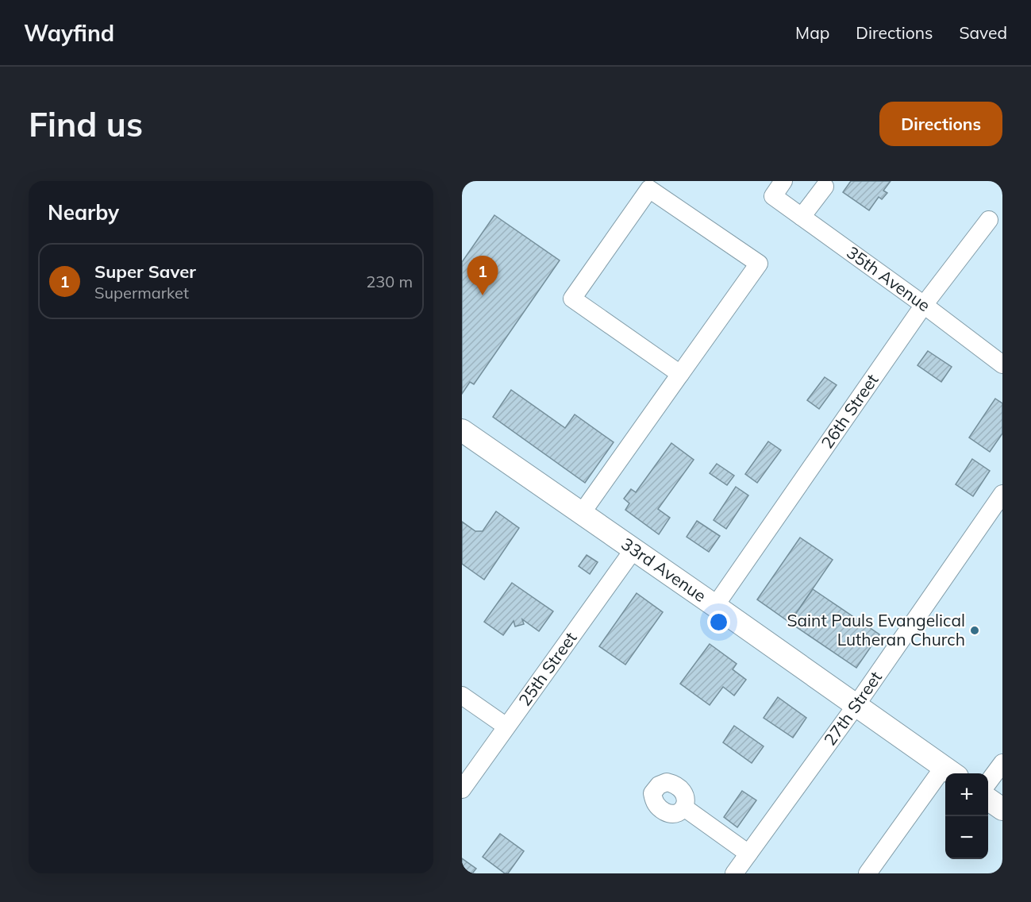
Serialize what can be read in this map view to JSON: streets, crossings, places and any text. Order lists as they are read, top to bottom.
{
  "streets": {
    "main road": ["33rd Avenue"],
    "street": [
      "35th Avenue",
      "26th Street",
      "25th Street",
      "27th Street"
    ]
  },
  "crossings": [
    ["35th Avenue", "26th Street"],
    ["26th Street", "33rd Avenue"],
    ["33rd Avenue", "25th Street"],
    ["33rd Avenue", "27th Street"]
  ],
  "places": ["Saint Pauls Evangelical Lutheran Church"],
  "page": {
    "header": "Wayfind",
    "nav": ["Map", "Directions", "Saved"],
    "buttons": "Directions",
    "title": "Find us",
    "heading": "Nearby",
    "list": [
      {
        "mark": "1",
        "name": "Super Saver",
        "note": "Supermarket",
        "value": "230 m"
      }
    ],
    "pins": "1",
    "map_buttons": ["+", "−"]
  }
}
